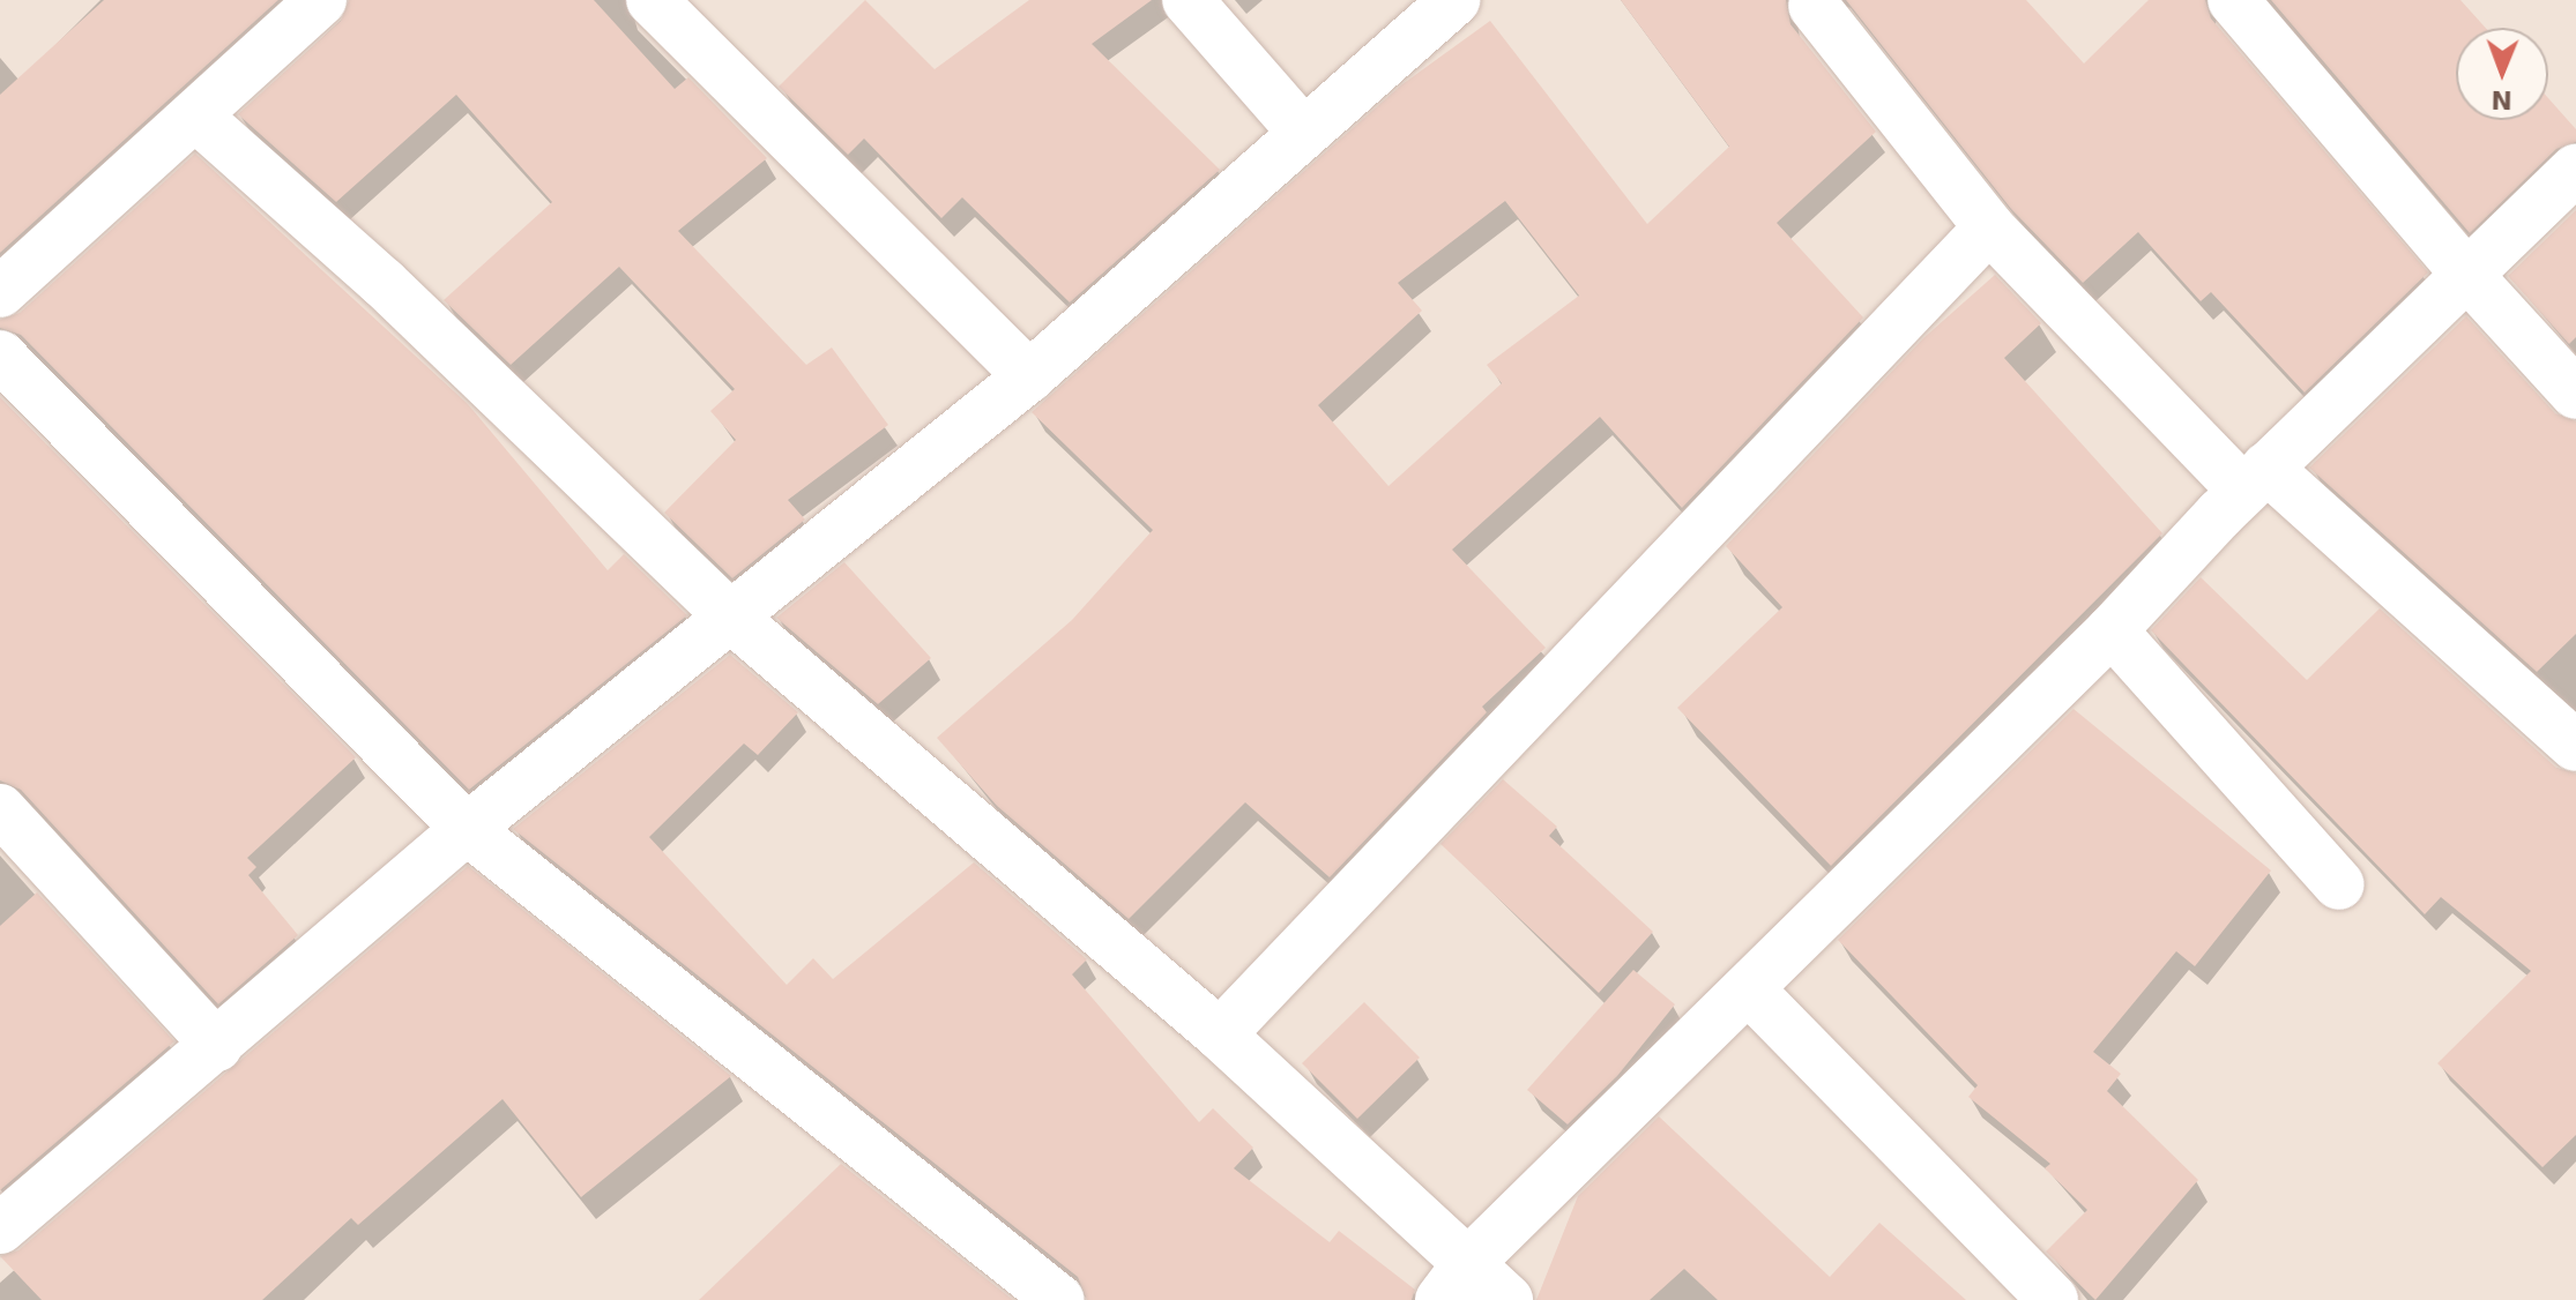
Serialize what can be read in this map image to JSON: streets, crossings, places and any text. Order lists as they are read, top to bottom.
{
  "north": "bottom"
}
